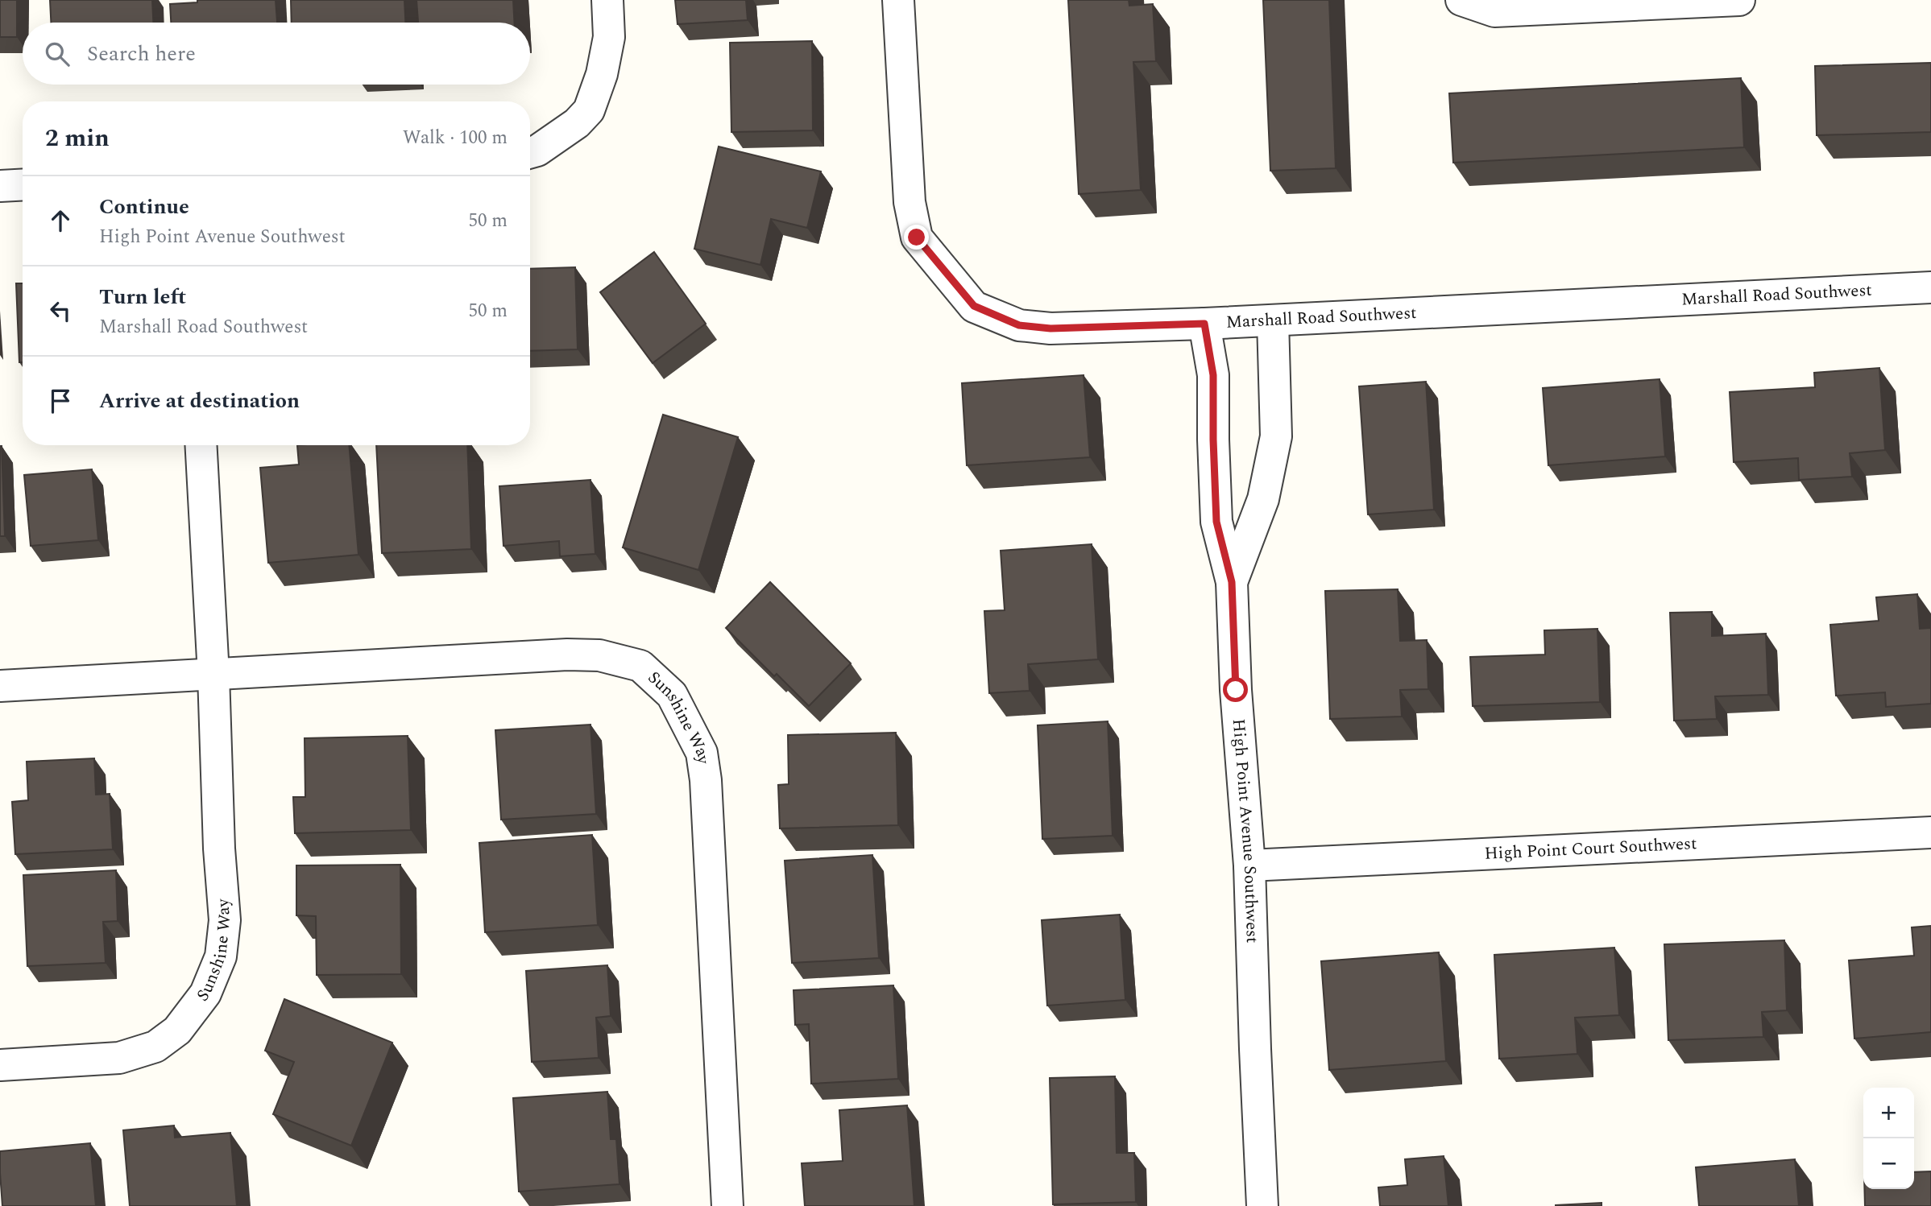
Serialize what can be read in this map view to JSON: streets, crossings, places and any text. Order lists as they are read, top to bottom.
{
  "streets": {
    "street": [
      "Marshall Road Southwest",
      "Sunshine Way",
      "High Point Avenue Southwest",
      "High Point Court Southwest"
    ]
  },
  "crossings": [
    ["Marshall Road Southwest", "High Point Avenue Southwest"],
    ["High Point Avenue Southwest", "High Point Court Southwest"]
  ],
  "page": {
    "search": "Search here",
    "heading": ["2 min", "Walk · 100 m"],
    "list": [
      ["Continue", "High Point Avenue Southwest", "50 m"],
      ["Turn left", "Marshall Road Southwest", "50 m"],
      "Arrive at destination"
    ],
    "map_buttons": ["+", "−"]
  }
}
